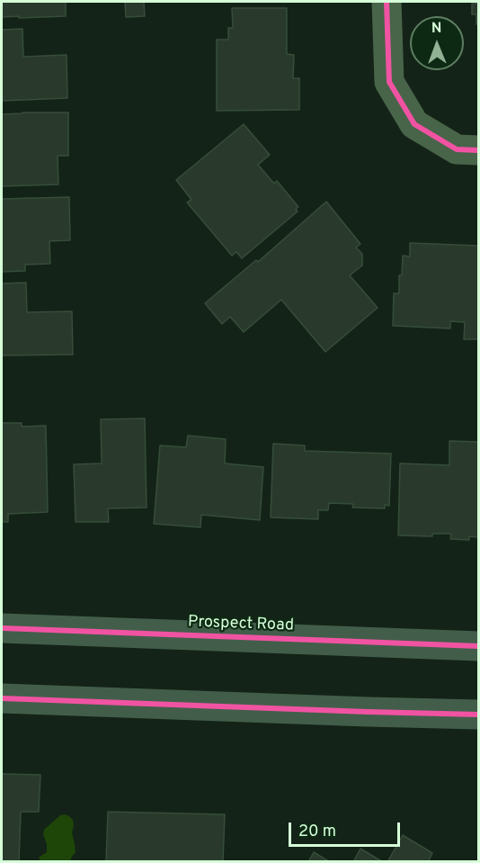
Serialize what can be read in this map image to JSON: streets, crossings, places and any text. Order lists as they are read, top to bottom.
{
  "streets": {
    "main road": ["Prospect Road"]
  },
  "scale_bar": "20 m",
  "north": "top"
}
